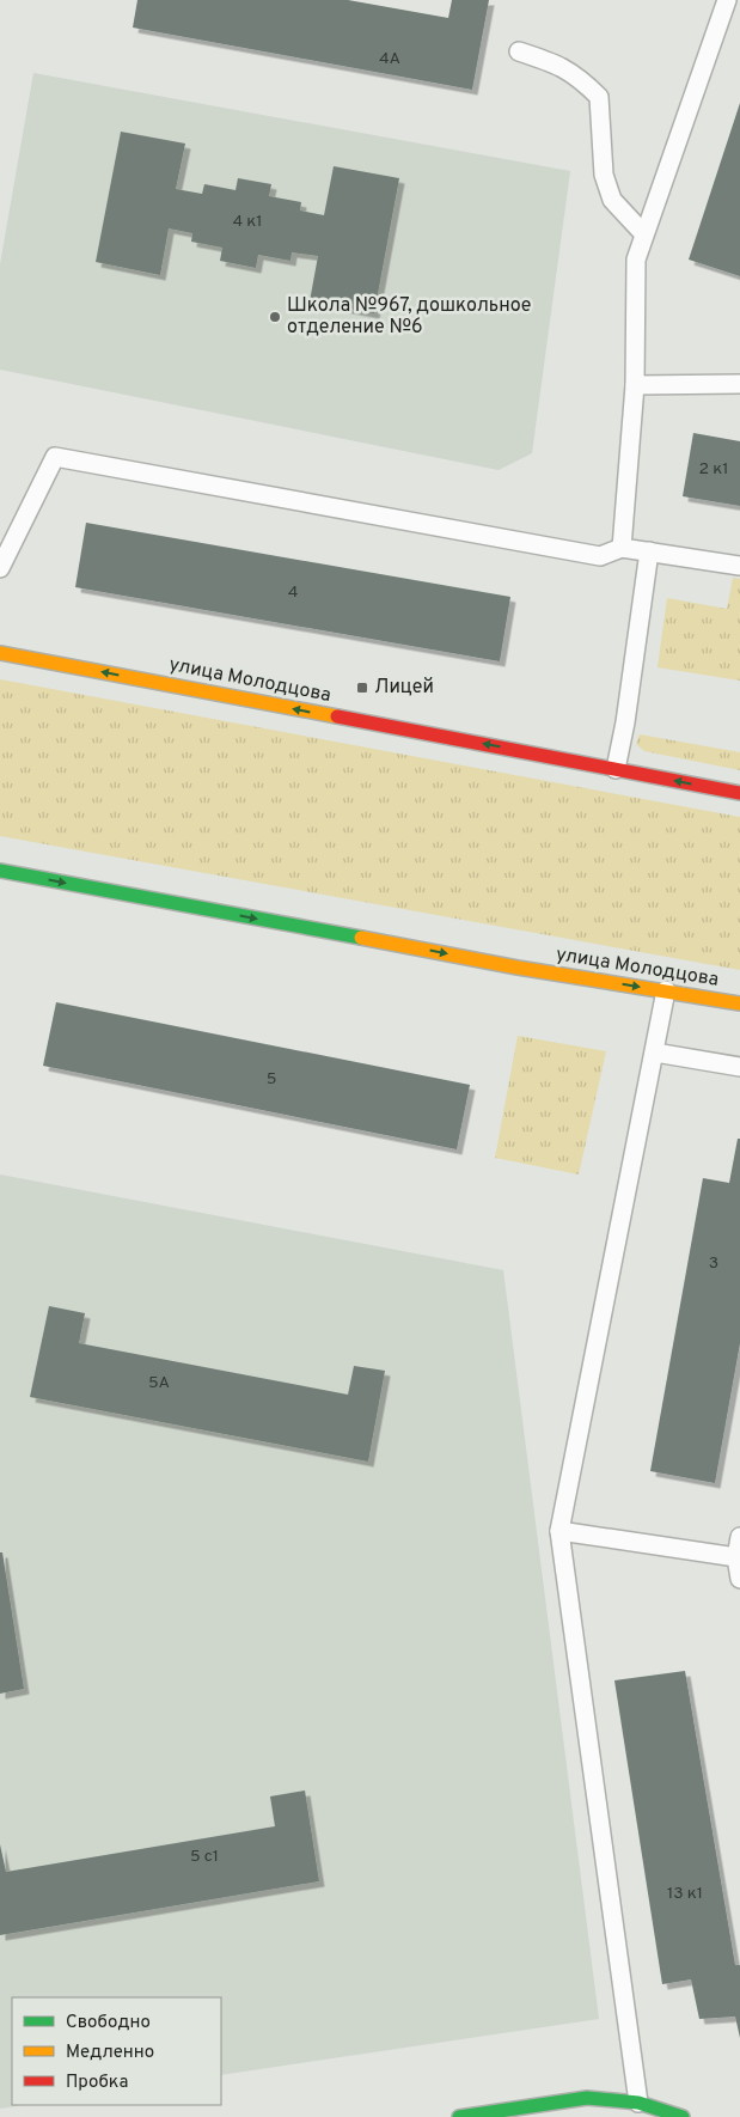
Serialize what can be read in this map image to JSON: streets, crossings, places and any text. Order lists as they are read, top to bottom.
{
  "streets": {
    "street": ["улица Молодцова"]
  },
  "places": {
    "other": ["Школа №967, дошкольное отделение №6"],
    "transit": ["Лицей"]
  },
  "house_numbers": [
    "4А",
    "4 к1",
    "2 к1",
    "4",
    "5",
    "3",
    "5А",
    "5 с1",
    "13 к1"
  ],
  "legend": ["Свободно", "Медленно", "Пробка"]
}
